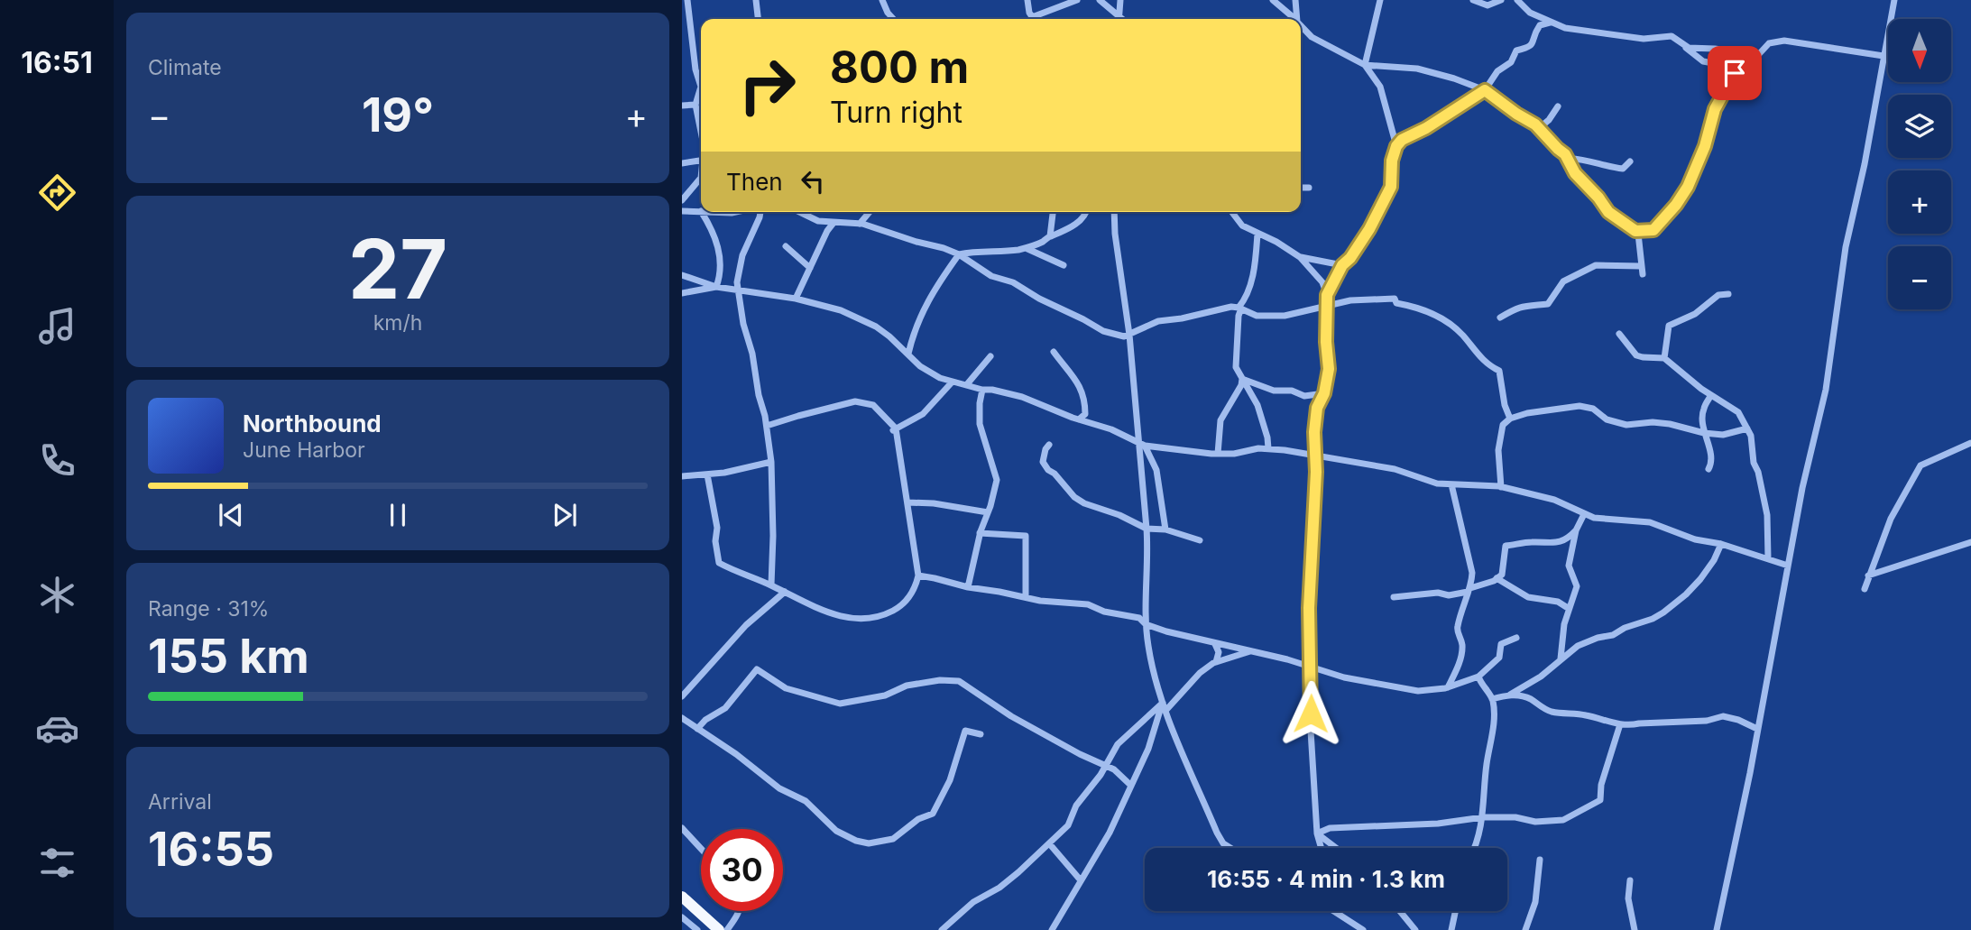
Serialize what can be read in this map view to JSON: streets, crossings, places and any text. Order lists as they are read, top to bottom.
{
  "north": "bottom",
  "page": {
    "tabs": "16:51",
    "tile": [
      "Climate",
      ["27", "km/h"],
      ["Range · 31%", "155 km"],
      ["Arrival", "16:55"]
    ],
    "map_buttons": ["+", "−"],
    "turn": ["800 m", "Turn right"],
    "heat": ["−", "19°", "+"],
    "then": "Then",
    "song": ["Northbound", "June Harbor"],
    "limit": "30",
    "trip": "16:55 · 4 min · 1.3 km"
  }
}
